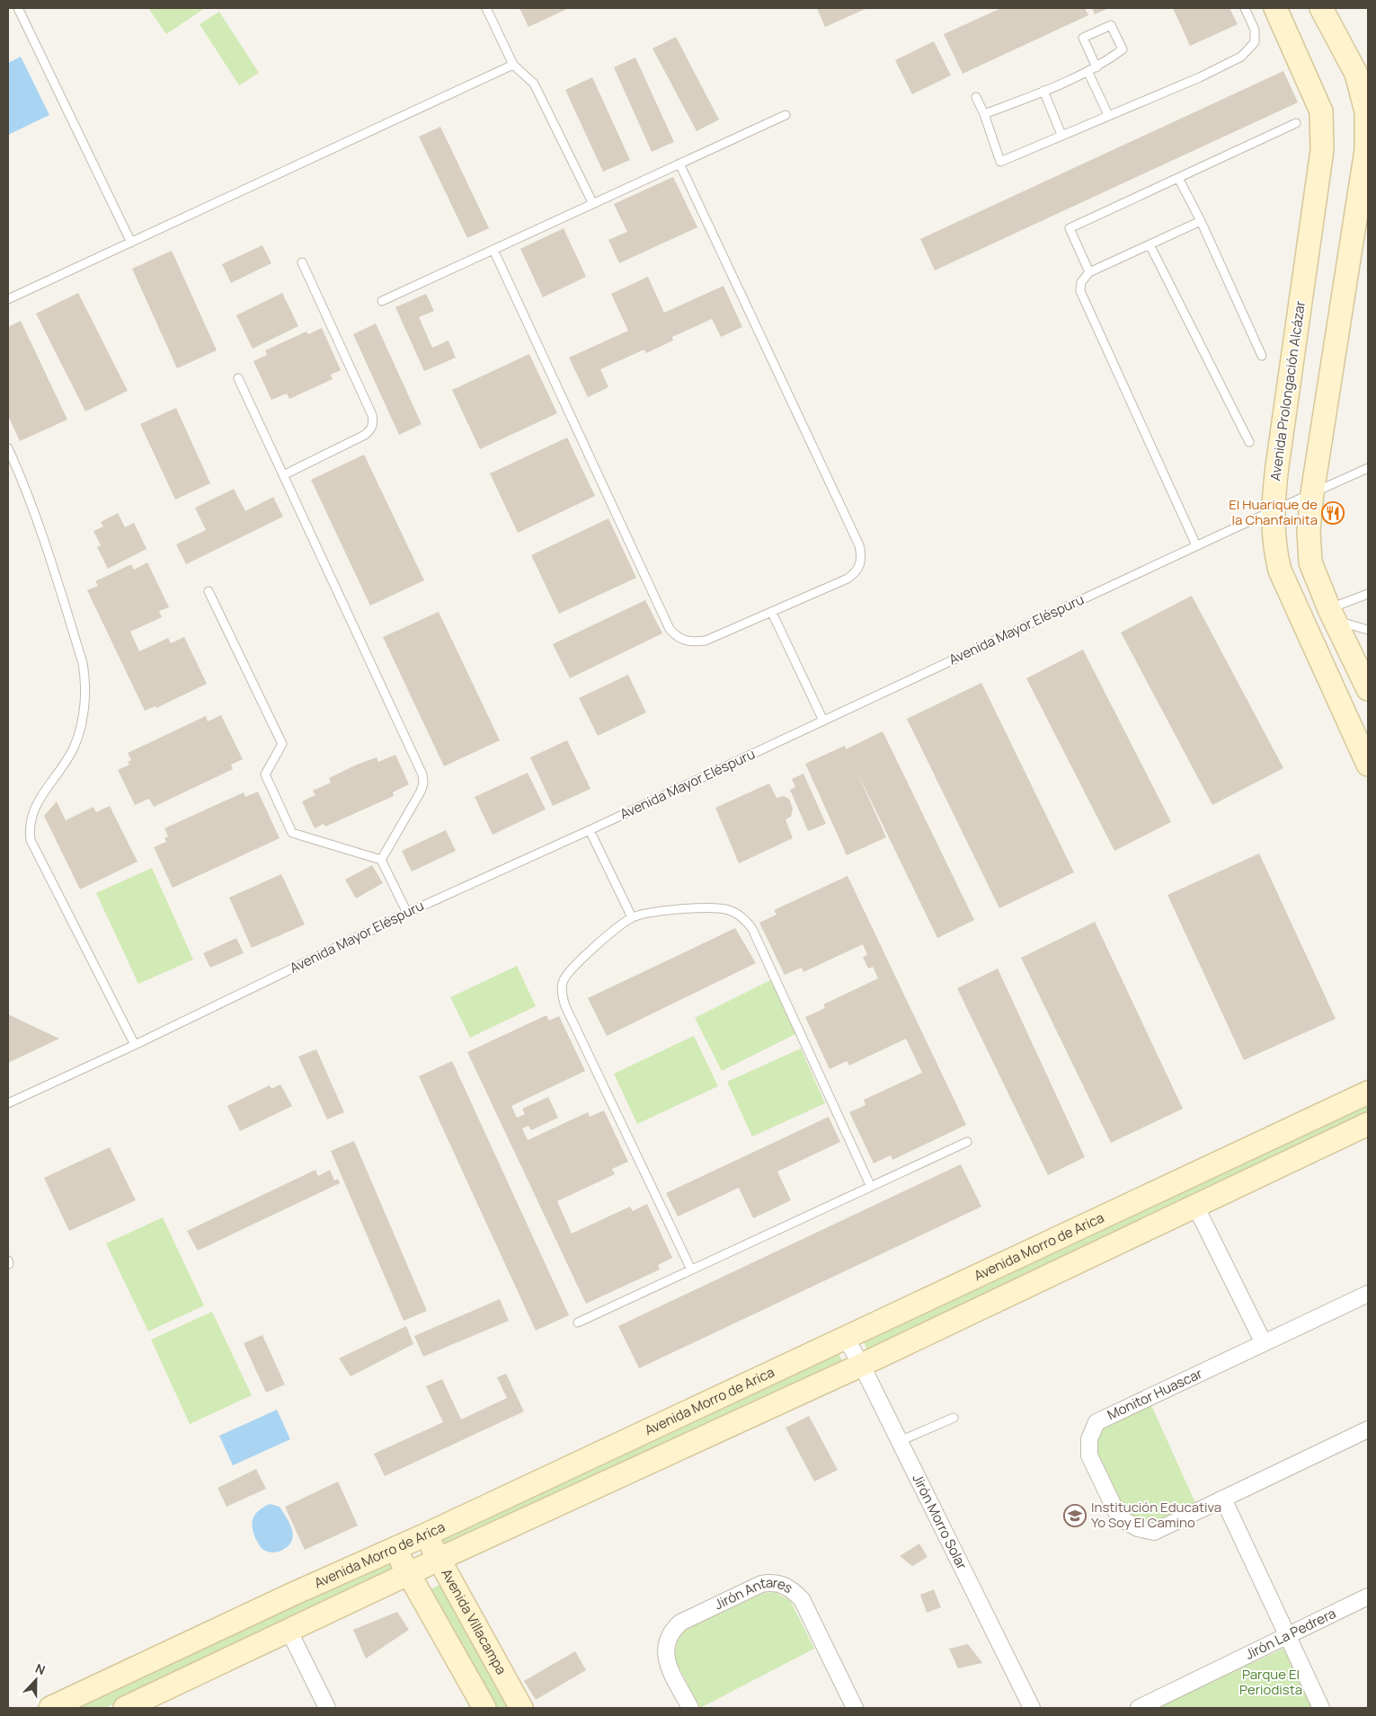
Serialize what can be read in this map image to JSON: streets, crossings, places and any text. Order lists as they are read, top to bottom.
{
  "streets": {
    "main road": ["Avenida Prolongación Alcázar", "Avenida Morro de Arica", "Avenida Villacampa"],
    "street": [
      "Monitor Huascar",
      "Jirón Morro Solar",
      "Jirón Antares",
      "Jirón La Pedrera"
    ],
    "lane": ["Avenida Mayor Eléspuru"]
  },
  "crossings": [
    ["Avenida Prolongación Alcázar", "Avenida Mayor Eléspuru"],
    ["Avenida Morro de Arica", "Jirón Morro Solar"],
    ["Avenida Morro de Arica", "Avenida Villacampa"]
  ],
  "parks": ["Parque El Periodista"],
  "places": {
    "restaurant": ["El Huarique de la Chanfainita"],
    "school or university": ["Institución Educativa Yo Soy El Camino"]
  },
  "north": "top"
}
